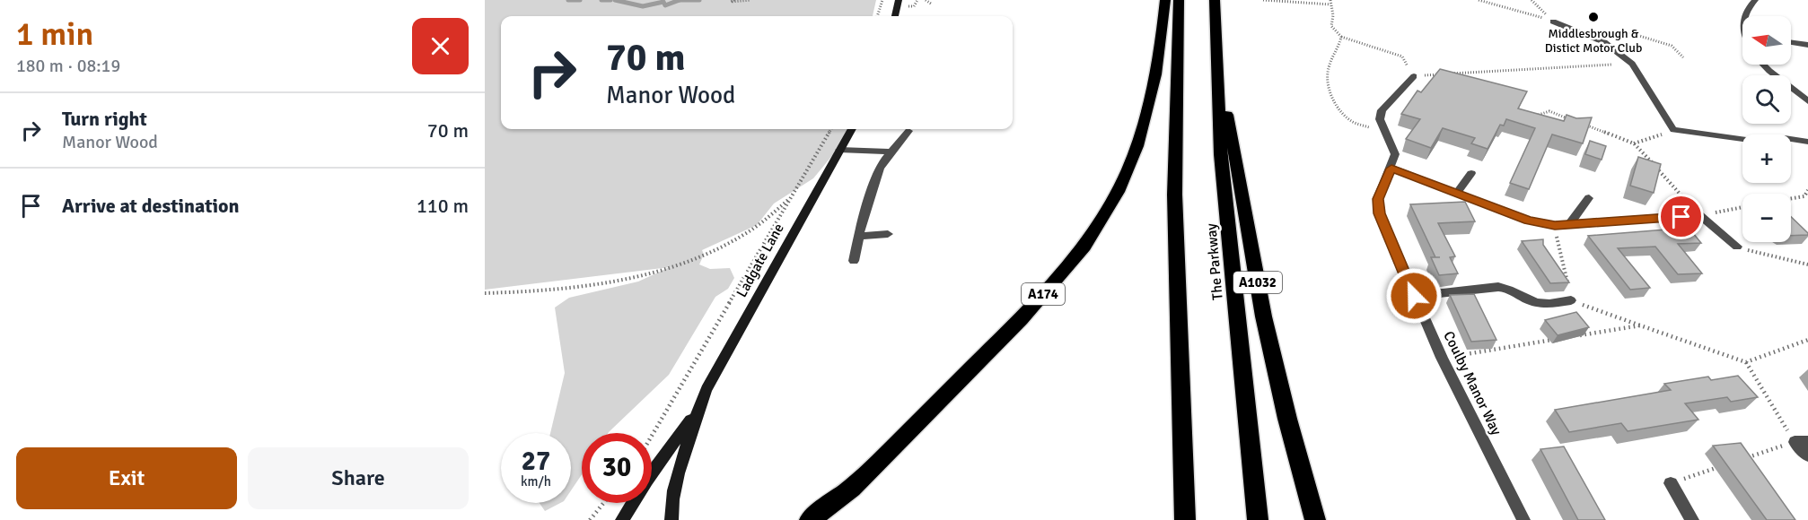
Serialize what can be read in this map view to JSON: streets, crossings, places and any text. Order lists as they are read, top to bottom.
{
  "streets": {
    "highway": ["The Parkway", "A1032", "A174"],
    "main road": ["Ladgate Lane"],
    "street": ["Coulby Manor Way"]
  },
  "crossings": [
    ["The Parkway", "A1032"]
  ],
  "places": ["Middlesbrough & Distict Motor Club"],
  "north": "left",
  "page": {
    "heading": ["1 min", "180 m · 08:19"],
    "map_buttons": ["+", "−"],
    "turn": ["70 m", "Manor Wood"],
    "list": [
      {
        "name": "Turn right",
        "note": "Manor Wood",
        "value": "70 m"
      },
      {
        "name": "Arrive at destination",
        "value": "110 m"
      }
    ],
    "speed": "27 km/h",
    "limit": "30",
    "buttons": ["Exit", "Share"]
  }
}
